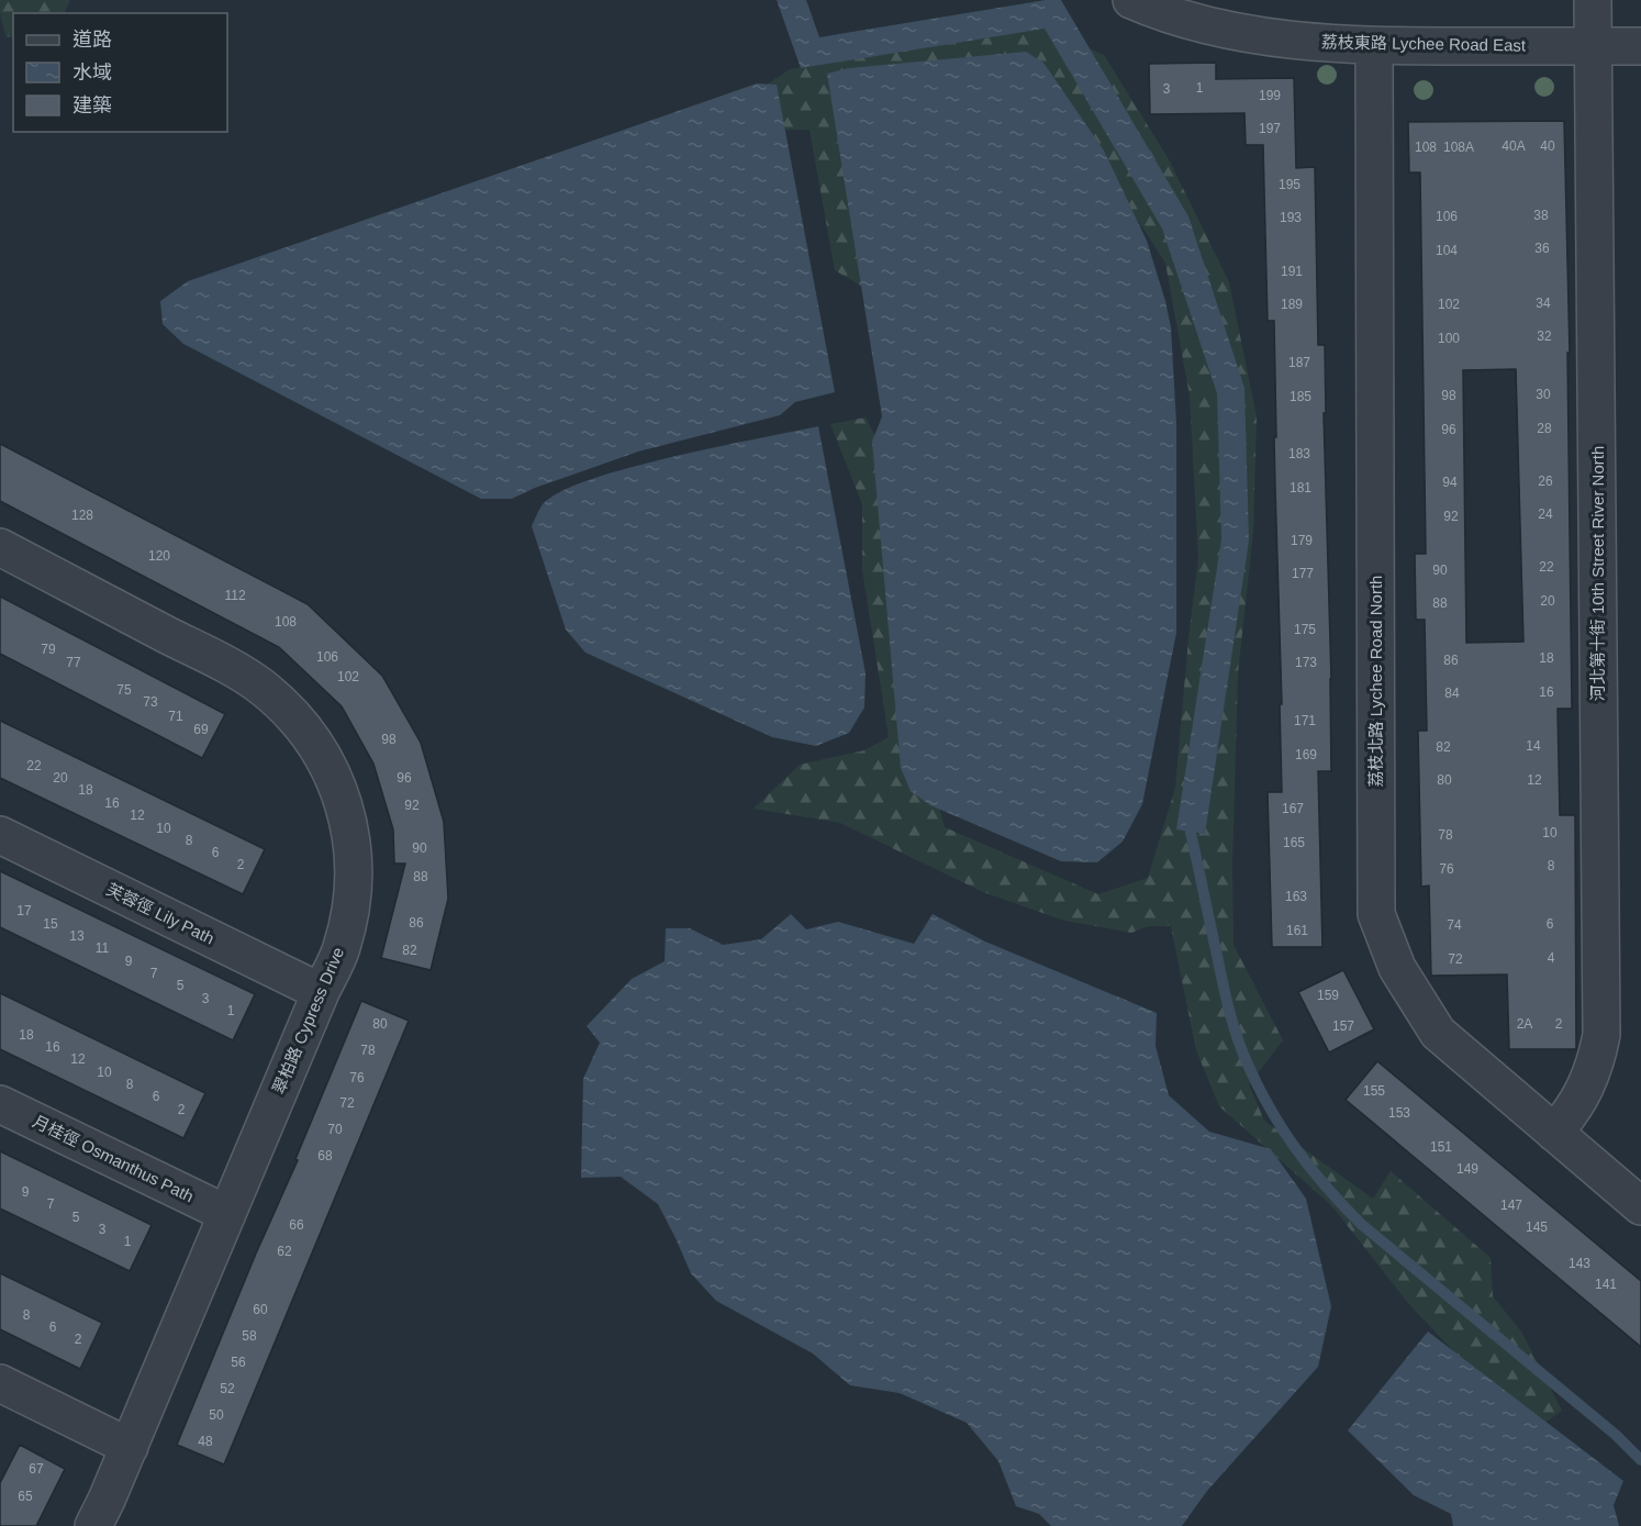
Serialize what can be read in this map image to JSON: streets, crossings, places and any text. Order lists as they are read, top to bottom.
{
  "streets": {
    "street": [
      "荔枝東路 Lychee Road East",
      "河北第十街 10th Street River North",
      "荔枝北路 Lychee Road North",
      "芙蓉徑 Lily Path",
      "翠柏路 Cypress Drive",
      "月桂徑 Osmanthus Path"
    ]
  },
  "crossings": [
    ["荔枝東路 Lychee Road East", "河北第十街 10th Street River North"],
    ["荔枝東路 Lychee Road East", "荔枝北路 Lychee Road North"],
    ["河北第十街 10th Street River North", "荔枝北路 Lychee Road North"],
    ["芙蓉徑 Lily Path", "翠柏路 Cypress Drive"],
    ["翠柏路 Cypress Drive", "月桂徑 Osmanthus Path"]
  ],
  "house_numbers": [
    "1",
    "3",
    "199",
    "197",
    "40A",
    "40",
    "108",
    "108A",
    "195",
    "38",
    "106",
    "193",
    "36",
    "104",
    "191",
    "34",
    "189",
    "102",
    "32",
    "100",
    "187",
    "30",
    "98",
    "185",
    "28",
    "96",
    "183",
    "26",
    "94",
    "181",
    "24",
    "128",
    "92",
    "179",
    "120",
    "22",
    "90",
    "177",
    "112",
    "20",
    "88",
    "108",
    "175",
    "79",
    "106",
    "18",
    "86",
    "77",
    "173",
    "102",
    "75",
    "16",
    "84",
    "73",
    "71",
    "171",
    "69",
    "98",
    "14",
    "82",
    "169",
    "22",
    "20",
    "96",
    "80",
    "12",
    "18",
    "16",
    "92",
    "167",
    "12",
    "10",
    "10",
    "78",
    "8",
    "165",
    "90",
    "6",
    "2",
    "8",
    "76",
    "88",
    "163",
    "17",
    "86",
    "15",
    "6",
    "74",
    "161",
    "13",
    "11",
    "82",
    "4",
    "72",
    "9",
    "7",
    "5",
    "159",
    "3",
    "1",
    "80",
    "2A",
    "2",
    "157",
    "18",
    "16",
    "78",
    "12",
    "10",
    "76",
    "8",
    "155",
    "6",
    "72",
    "2",
    "153",
    "70",
    "151",
    "68",
    "149",
    "9",
    "7",
    "147",
    "5",
    "66",
    "145",
    "3",
    "1",
    "62",
    "143",
    "141",
    "60",
    "8",
    "6",
    "58",
    "2",
    "56",
    "52",
    "50",
    "48",
    "67",
    "65"
  ],
  "legend": ["道路", "水域", "建築"]
}
